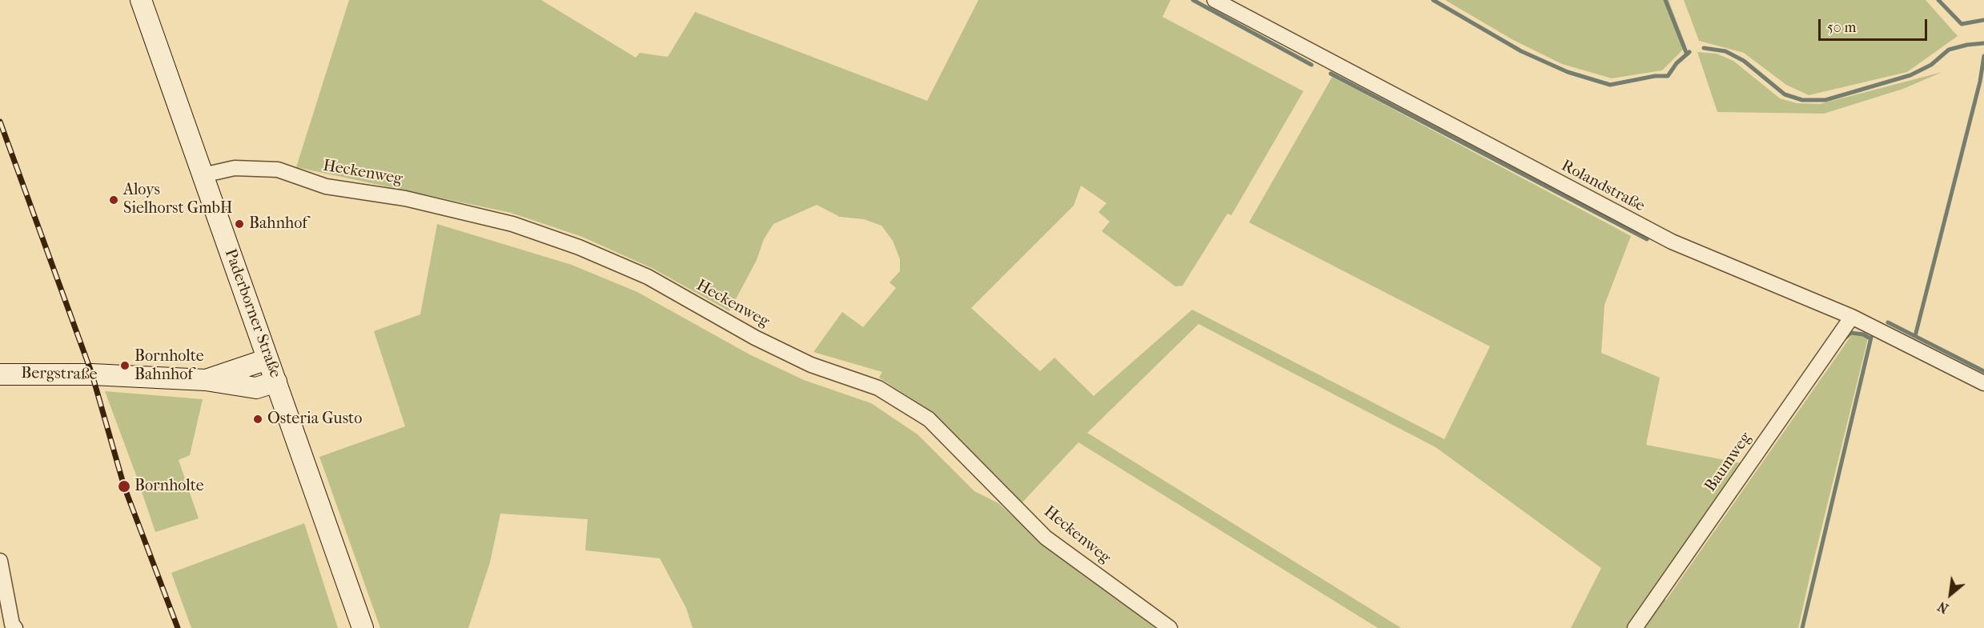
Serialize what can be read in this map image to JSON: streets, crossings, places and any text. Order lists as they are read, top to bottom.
{
  "streets": {
    "main road": ["Paderborner Straße", "Bergstraße"],
    "street": ["Heckenweg", "Rolandstraße", "Baumweg"]
  },
  "crossings": [
    ["Heckenweg", "Paderborner Straße"],
    ["Rolandstraße", "Baumweg"],
    ["Paderborner Straße", "Bergstraße"]
  ],
  "places": [
    "Aloys Sielhorst GmbH",
    "Bahnhof",
    "Bornholte Bahnhof",
    "Osteria Gusto",
    "Bornholte"
  ],
  "scale_bar": "50 m",
  "north": "bottom left"
}
